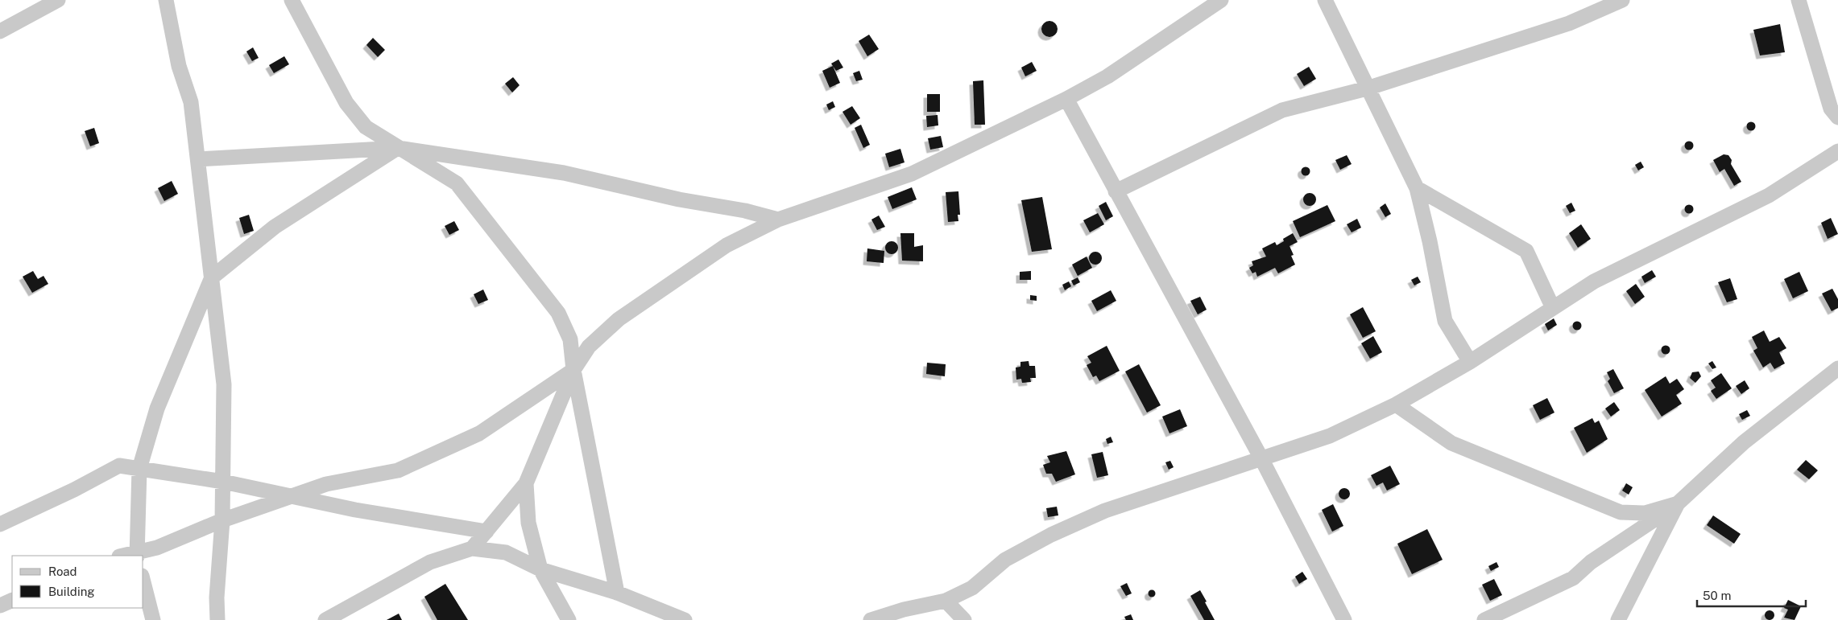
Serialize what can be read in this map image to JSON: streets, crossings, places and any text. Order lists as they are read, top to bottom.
{
  "legend": ["Road", "Building"],
  "scale_bar": "50 m"
}
